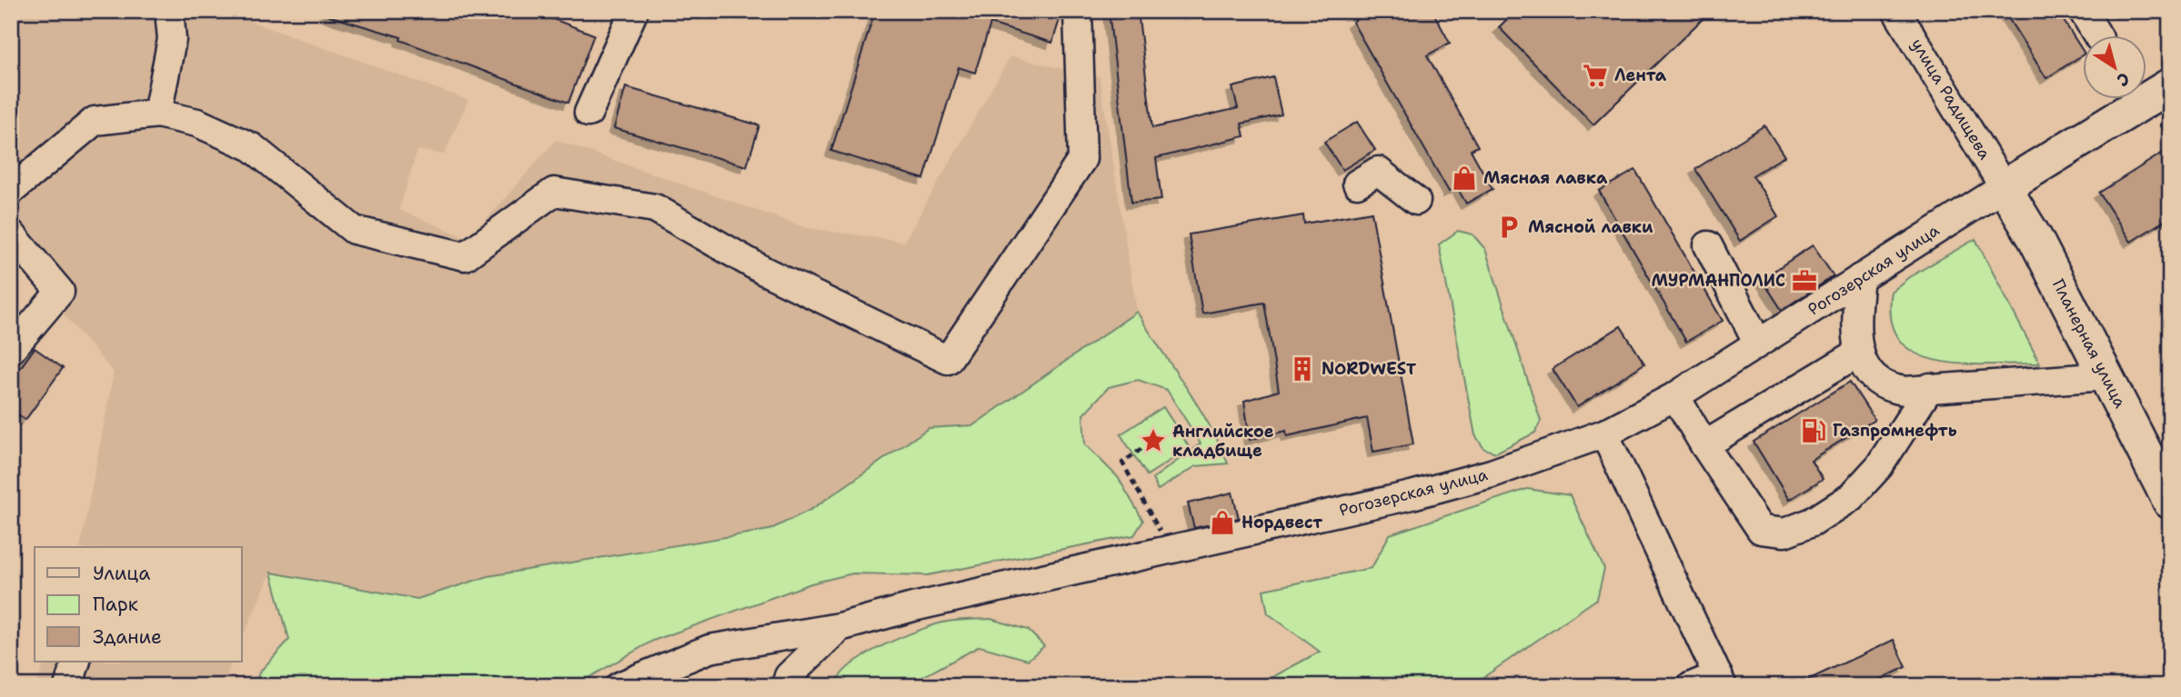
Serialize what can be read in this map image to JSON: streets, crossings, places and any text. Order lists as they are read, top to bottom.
{
  "streets": {
    "main road": ["Планерная улица"],
    "street": ["улица Радищева", "Рогозерская улица"]
  },
  "crossings": [
    ["улица Радищева", "Рогозерская улица"],
    ["улица Радищева", "Планерная улица"],
    ["Рогозерская улица", "Планерная улица"]
  ],
  "places": {
    "supermarket": ["Лента"],
    "shop": ["Мясная лавка", "Нордвест"],
    "parking": ["Мясной лавки"],
    "office": ["МУРМАНПОЛИС"],
    "building": ["NORDWEST"],
    "fuel station": ["Газпромнефть"],
    "place": ["Английское кладбище"]
  },
  "legend": ["Улица", "Парк", "Здание"],
  "north": "bottom right"
}
